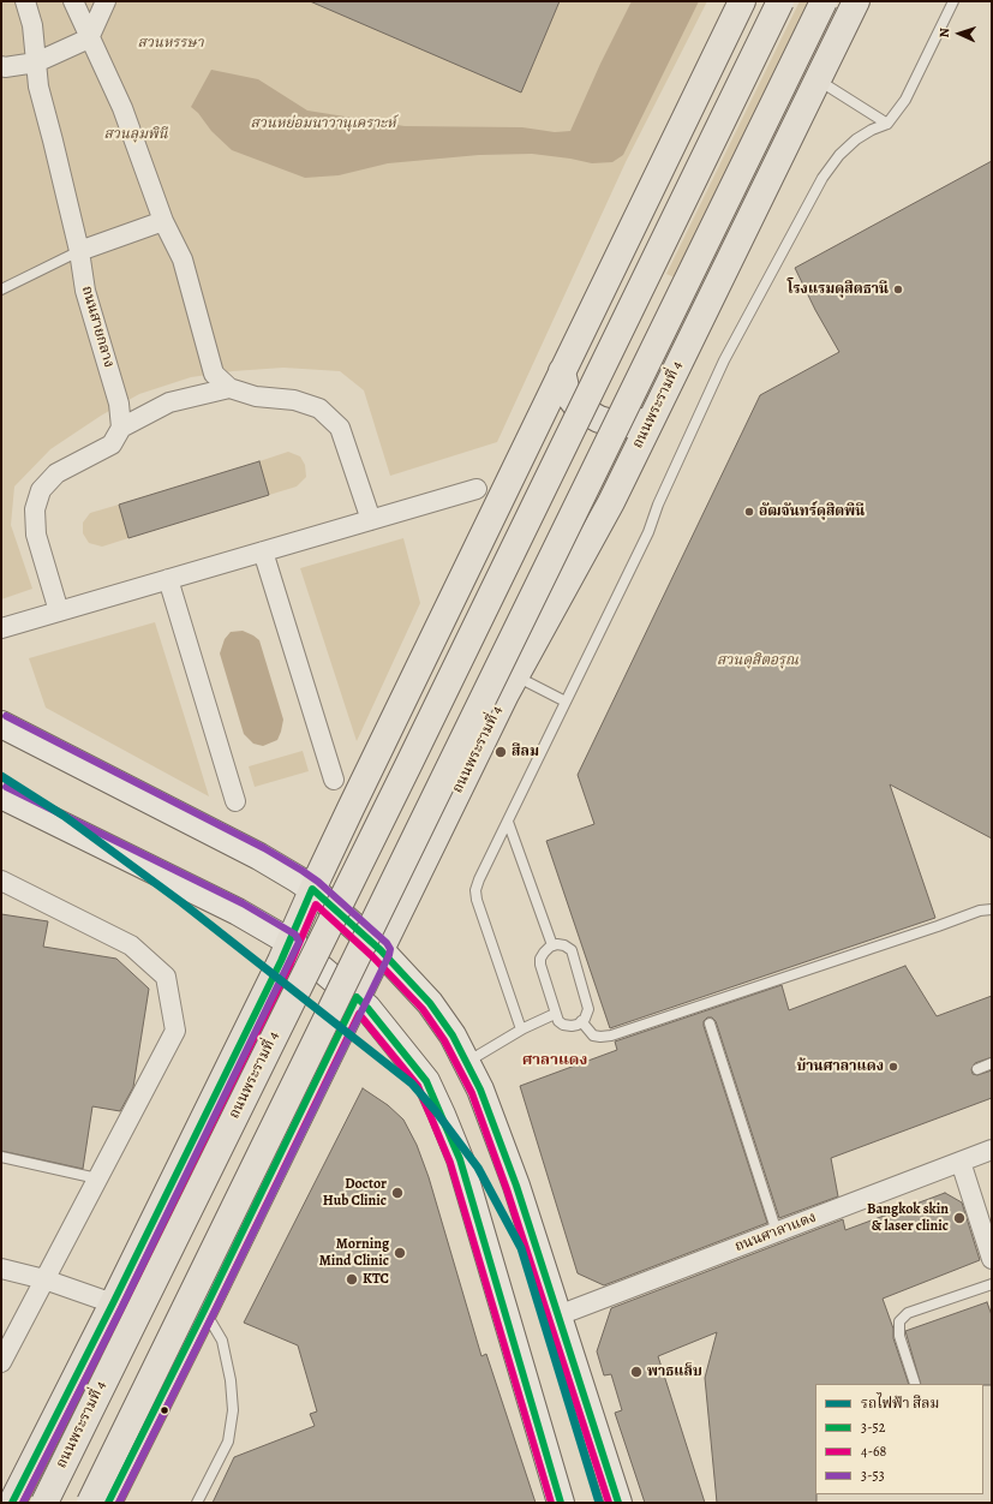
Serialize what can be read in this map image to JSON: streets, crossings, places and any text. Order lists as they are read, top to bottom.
{
  "streets": {
    "main road": ["ถนนพระรามที่ 4"],
    "street": ["ถนนสายกลาง", "ถนนศาลาแดง"]
  },
  "districts": ["ศาลาแดง"],
  "parks": [
    "สวนหรรษา",
    "สวนหย่อมนาวานุเคราะห์",
    "สวนลุมพินี",
    "สวนดุสิตอรุณ"
  ],
  "places": [
    "โรงแรมดุสิตธานี",
    "อัฒจันทร์ดุสิตพินี",
    "สีลม",
    "บ้านศาลาแดง",
    "Doctor Hub Clinic",
    "Bangkok skin & laser clinic",
    "Morning Mind Clinic",
    "KTC",
    "พาธแล็บ"
  ],
  "lines": [
    "transit line 3-53",
    "metro line สีลม",
    "transit line 3-52",
    "transit line 4-68"
  ],
  "legend": [
    "รถไฟฟ้า สีลม",
    "3-52",
    "4-68",
    "3-53"
  ],
  "north": "left"
}
